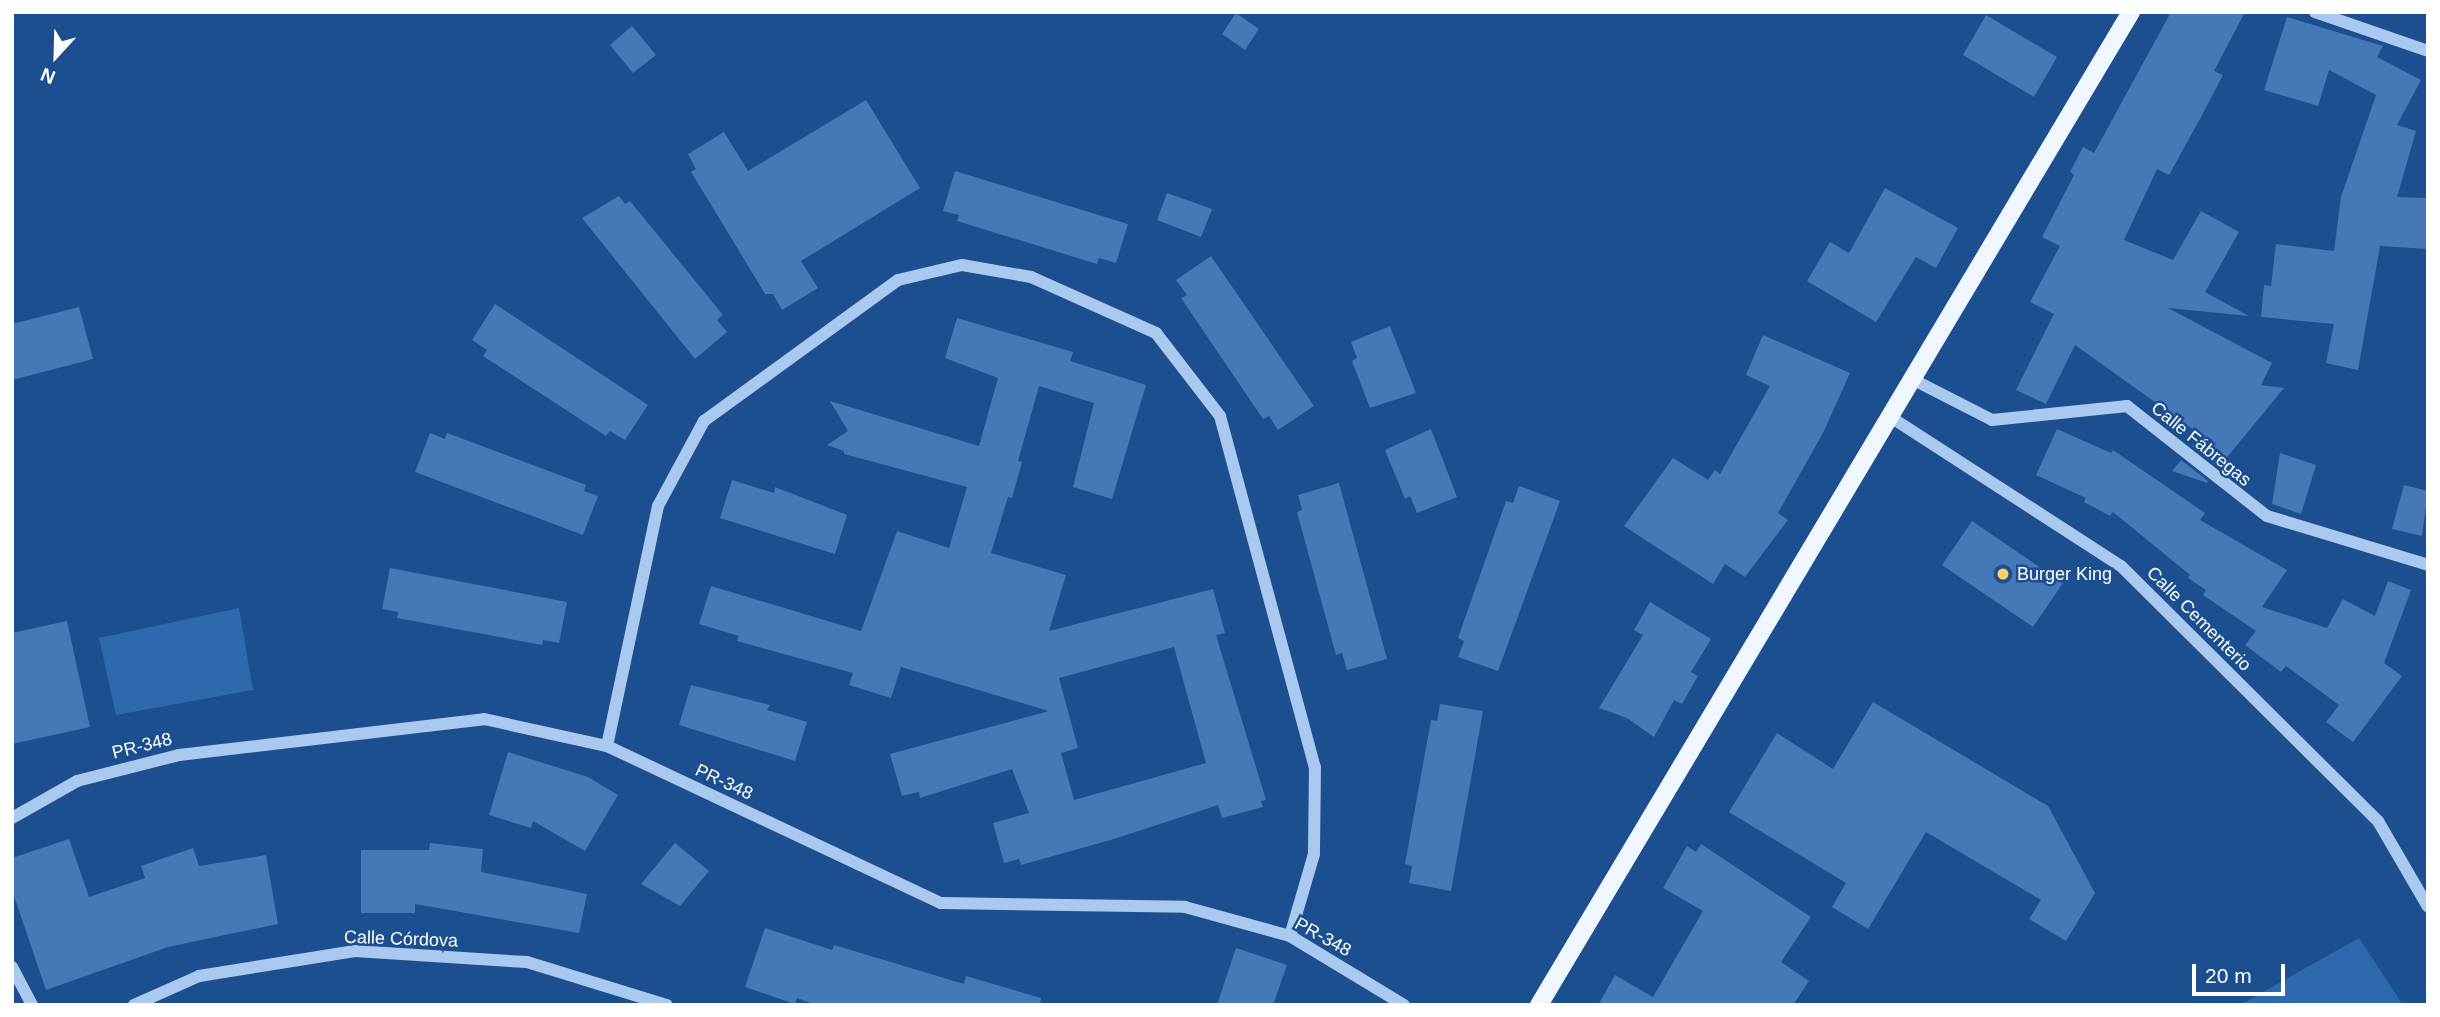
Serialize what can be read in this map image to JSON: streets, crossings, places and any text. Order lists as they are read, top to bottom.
{
  "streets": {
    "street": [
      "Calle Fábregas",
      "Calle Cementerio",
      "PR-348",
      "Calle Córdova"
    ]
  },
  "places": ["Burger King"],
  "scale_bar": "20 m",
  "north": "bottom"
}
